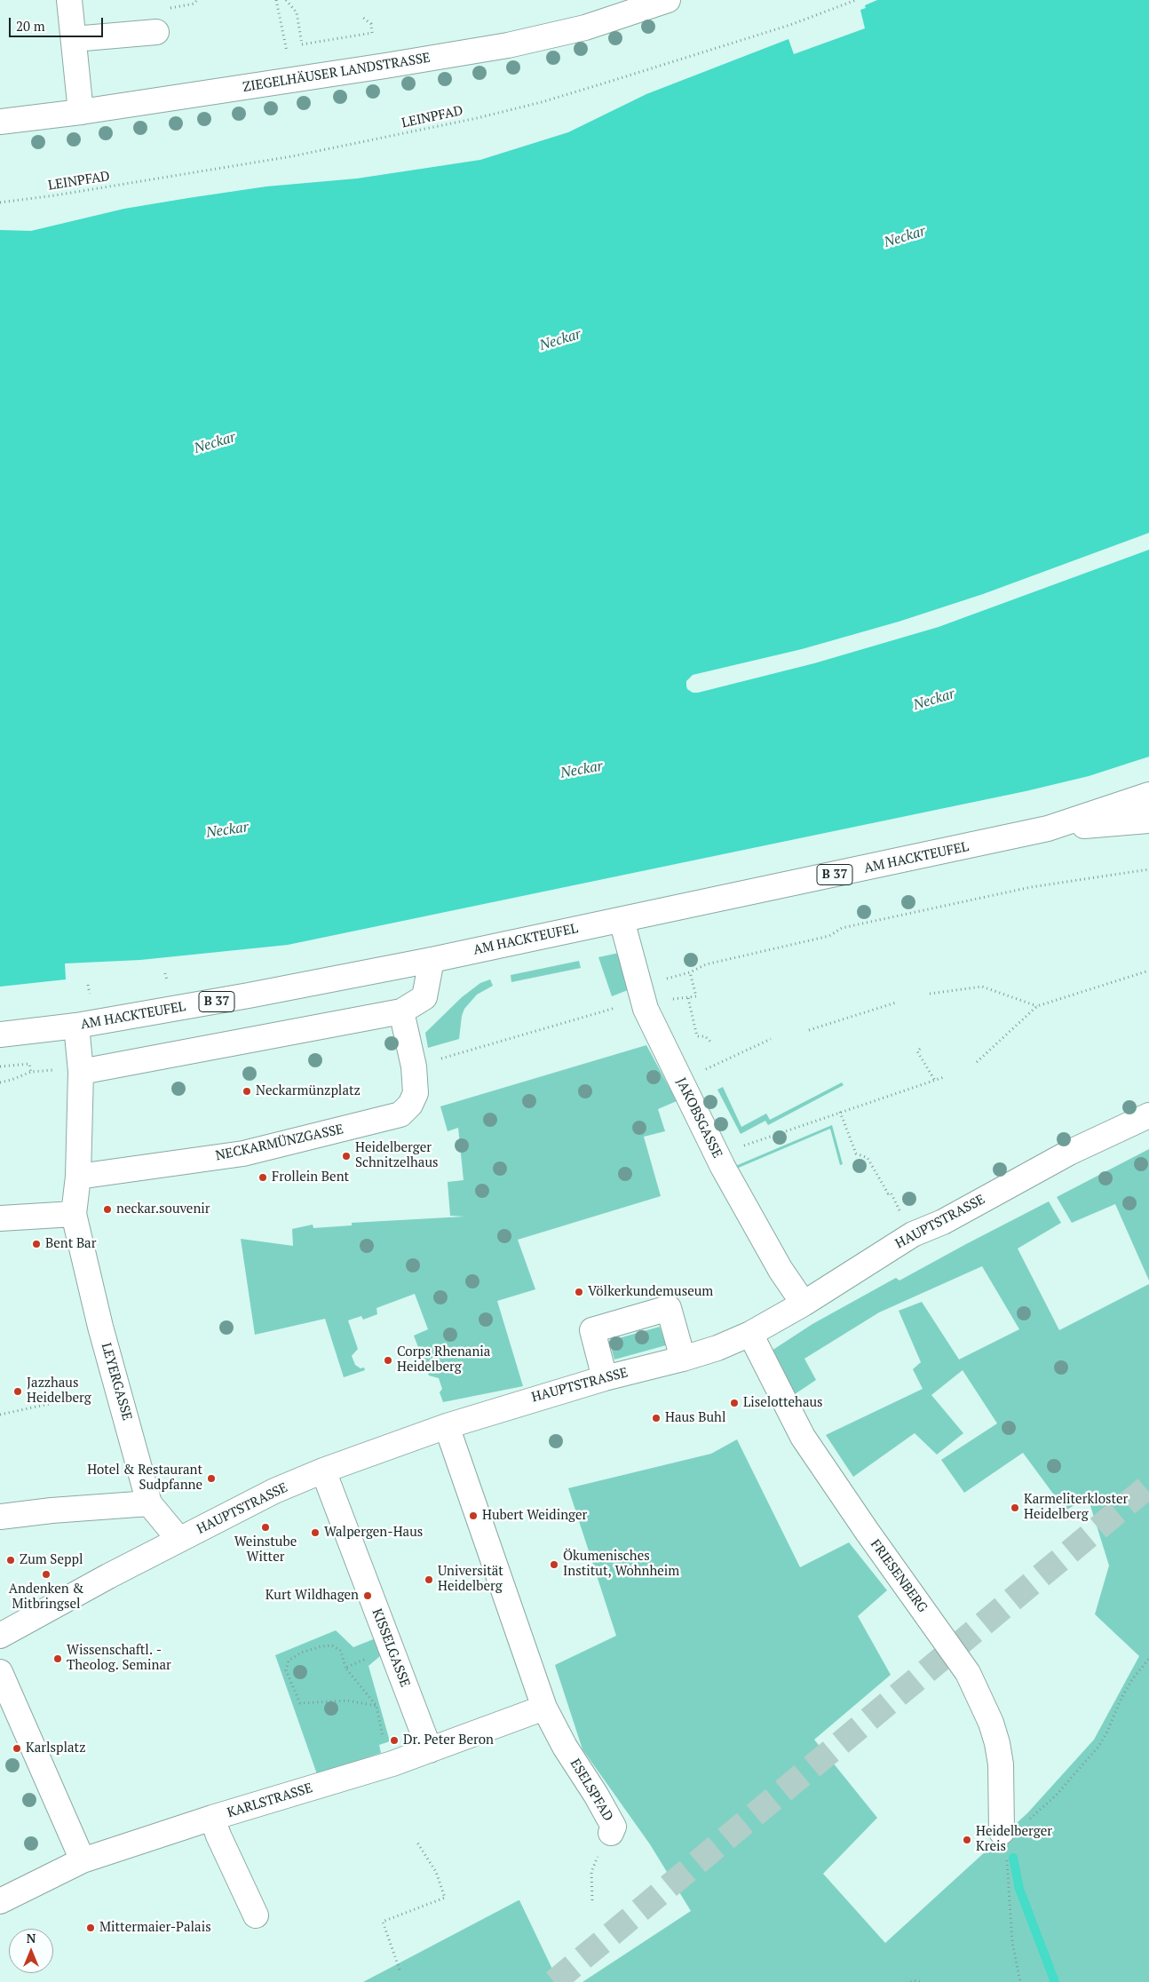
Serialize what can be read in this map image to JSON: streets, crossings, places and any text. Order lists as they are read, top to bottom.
{
  "streets": {
    "street": [
      "ZIEGELHÄUSER LANDSTRASSE",
      "AM HACKTEUFEL",
      "B 37",
      "JAKOBSGASSE",
      "NECKARMÜNZGASSE",
      "HAUPTSTRASSE",
      "LEYERGASSE",
      "FRIESENBERG",
      "KISSELGASSE",
      "ESELSPFAD",
      "KARLSTRASSE"
    ],
    "path": ["LEINPFAD"]
  },
  "crossings": [
    ["AM HACKTEUFEL", "JAKOBSGASSE"],
    ["JAKOBSGASSE", "HAUPTSTRASSE"],
    ["HAUPTSTRASSE", "LEYERGASSE"],
    ["HAUPTSTRASSE", "FRIESENBERG"],
    ["HAUPTSTRASSE", "KISSELGASSE"],
    ["KISSELGASSE", "KARLSTRASSE"],
    ["ESELSPFAD", "KARLSTRASSE"]
  ],
  "water": ["Neckar"],
  "places": [
    "Neckarmünzplatz",
    "Heidelberger Schnitzelhaus",
    "Frollein Bent",
    "neckar.souvenir",
    "Bent Bar",
    "Völkerkundemuseum",
    "Corps Rhenania Heidelberg",
    "Jazzhaus Heidelberg",
    "Liselottehaus",
    "Haus Buhl",
    "Hotel & Restaurant Sudpfanne",
    "Karmeliterkloster Heidelberg",
    "Hubert Weidinger",
    "Weinstube Witter",
    "Walpergen-Haus",
    "Zum Seppl",
    "Ökumenisches Institut, Wohnheim",
    "Andenken & Mitbringsel",
    "Universität Heidelberg",
    "Kurt Wildhagen",
    "Wissenschaftl. - Theolog. Seminar",
    "Dr. Peter Beron",
    "Karlsplatz",
    "Heidelberger Kreis",
    "Mittermaier-Palais"
  ],
  "scale_bar": "20 m",
  "north": "top"
}
